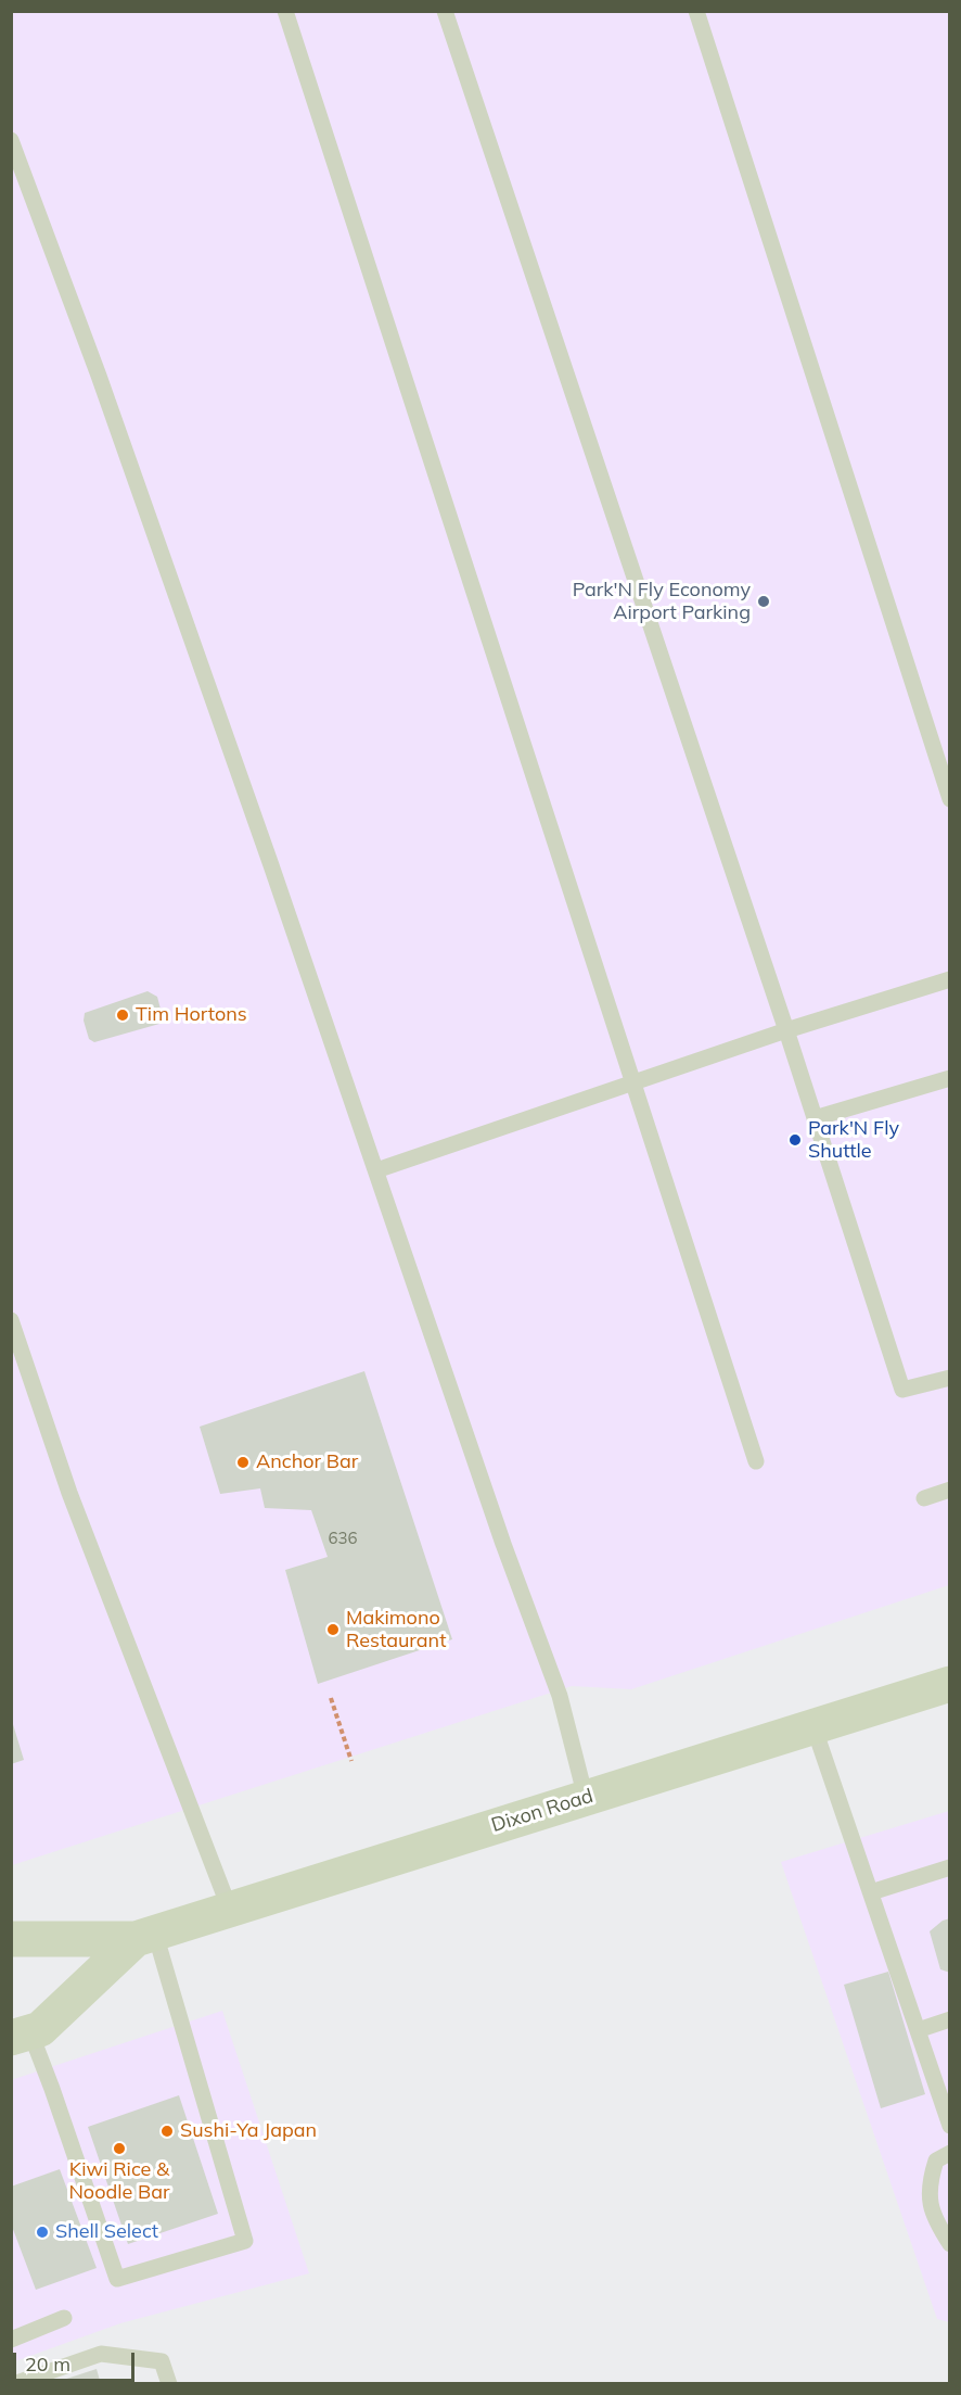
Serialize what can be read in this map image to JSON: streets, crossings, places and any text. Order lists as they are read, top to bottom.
{
  "streets": {
    "main road": ["Dixon Road"]
  },
  "places": [
    "Park'N Fly Economy Airport Parking",
    "Tim Hortons",
    "Park'N Fly Shuttle",
    "Anchor Bar",
    "Makimono Restaurant",
    "Sushi-Ya Japan",
    "Kiwi Rice & Noodle Bar",
    "Shell Select"
  ],
  "house_numbers": ["636"],
  "scale_bar": "20 m"
}
